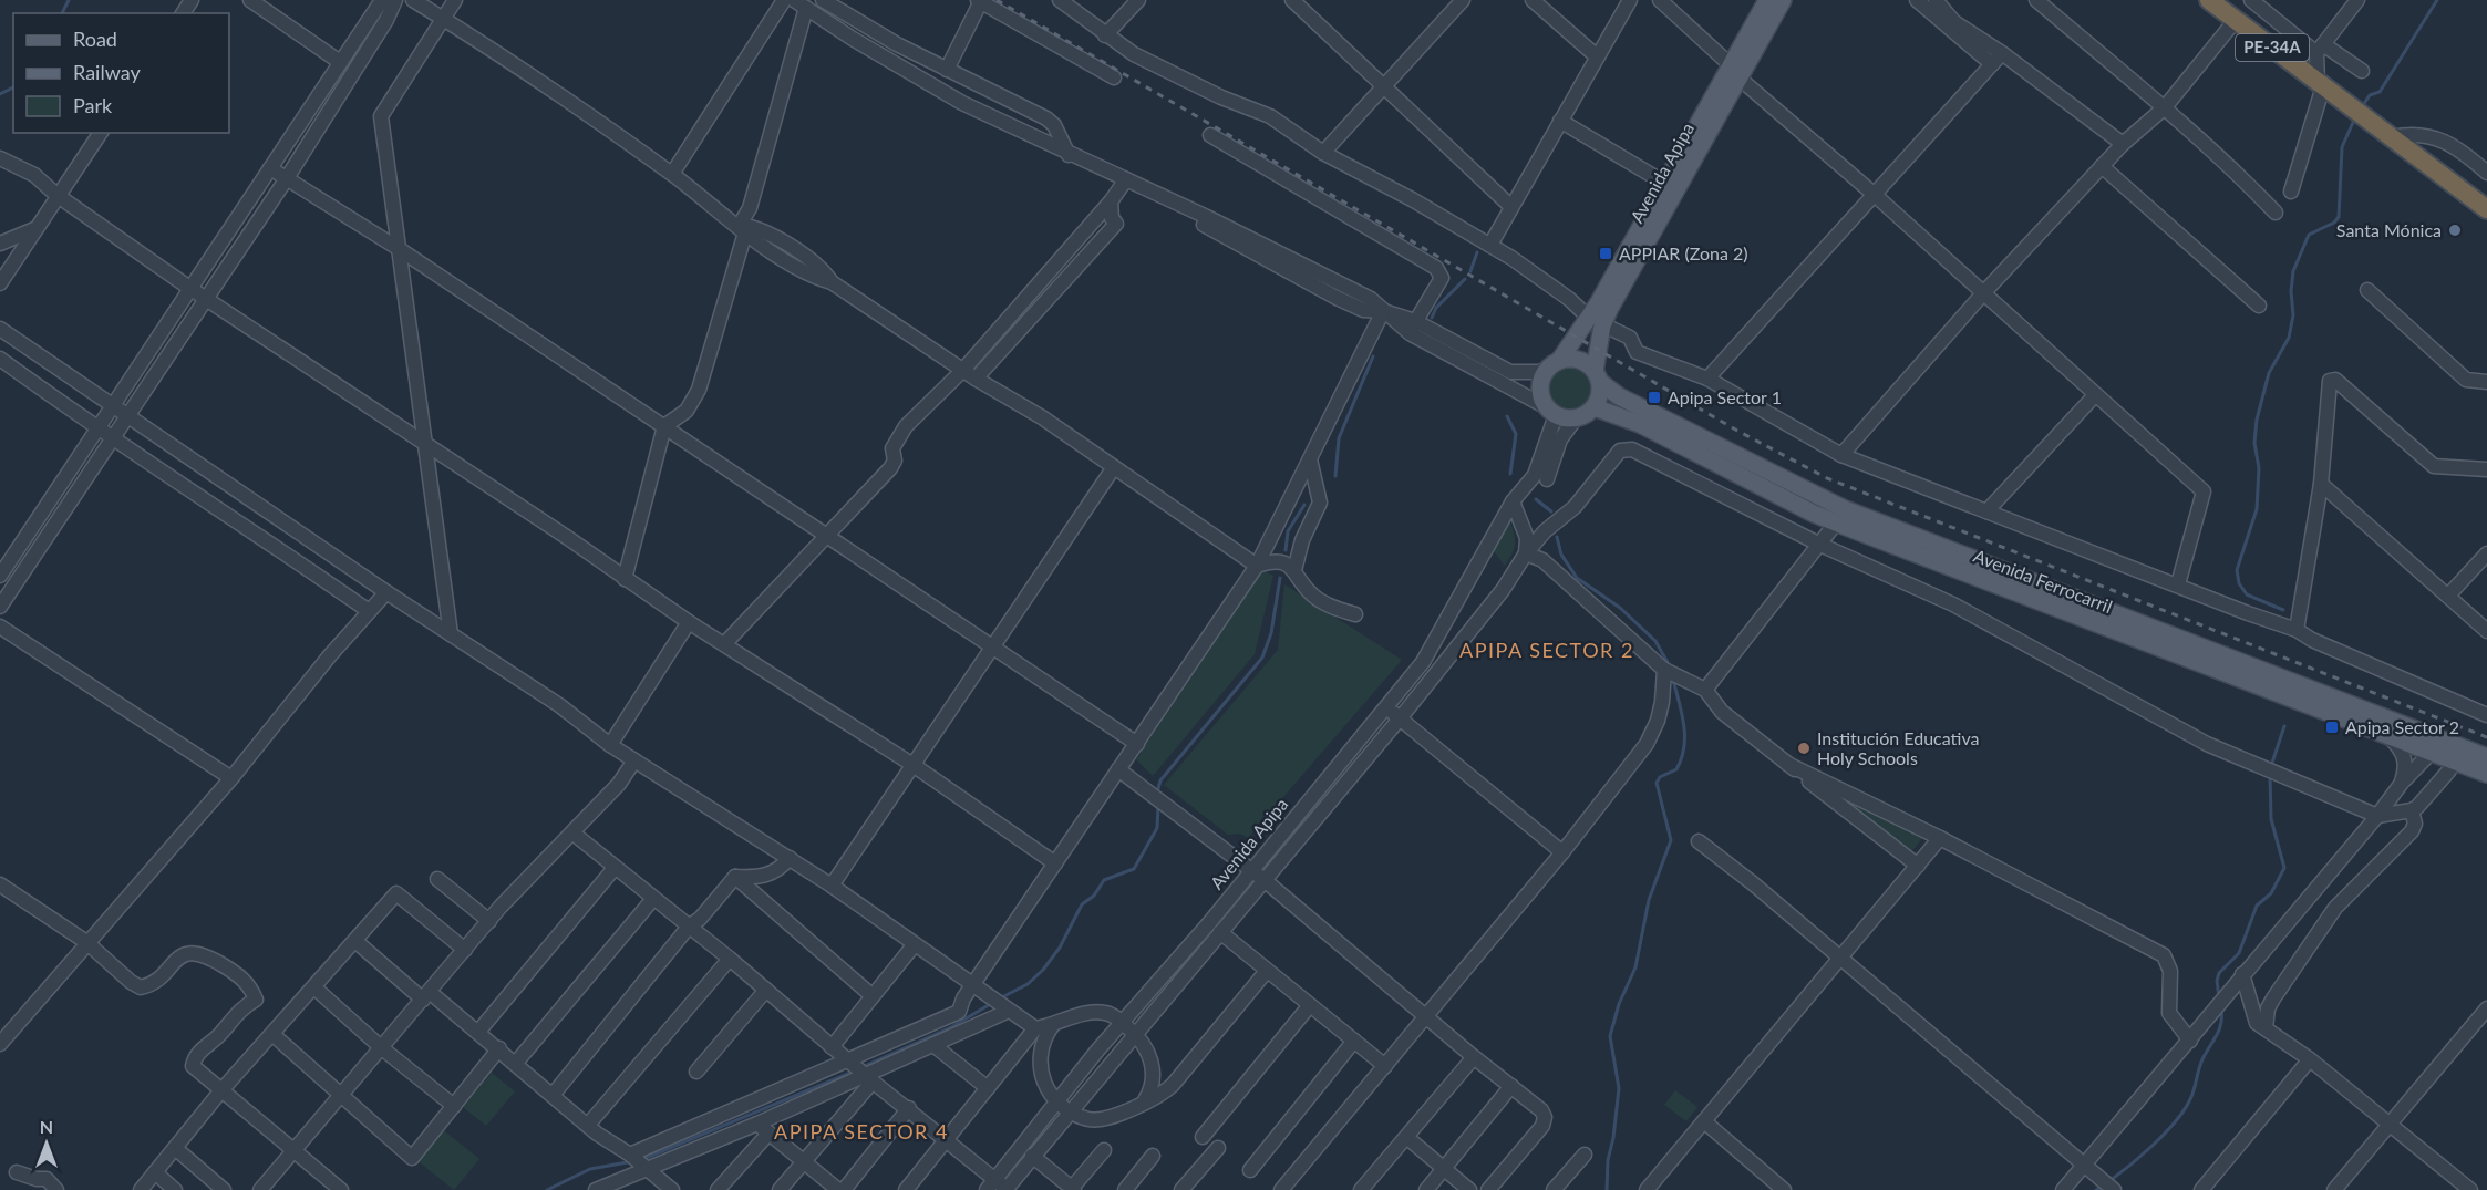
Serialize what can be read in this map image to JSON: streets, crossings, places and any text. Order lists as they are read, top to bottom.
{
  "streets": {
    "highway": ["PE-34A"],
    "main road": ["Avenida Apipa", "Avenida Ferrocarril"]
  },
  "crossings": [
    ["Avenida Apipa", "Avenida Ferrocarril"]
  ],
  "districts": ["APIPA SECTOR 2", "APIPA SECTOR 4"],
  "places": {
    "other": ["Santa Mónica", "Institución Educativa Holy Schools"],
    "transit": ["APPIAR (Zona 2)", "Apipa Sector 1", "Apipa Sector 2"]
  },
  "legend": ["Road", "Railway", "Park"],
  "north": "top"
}
